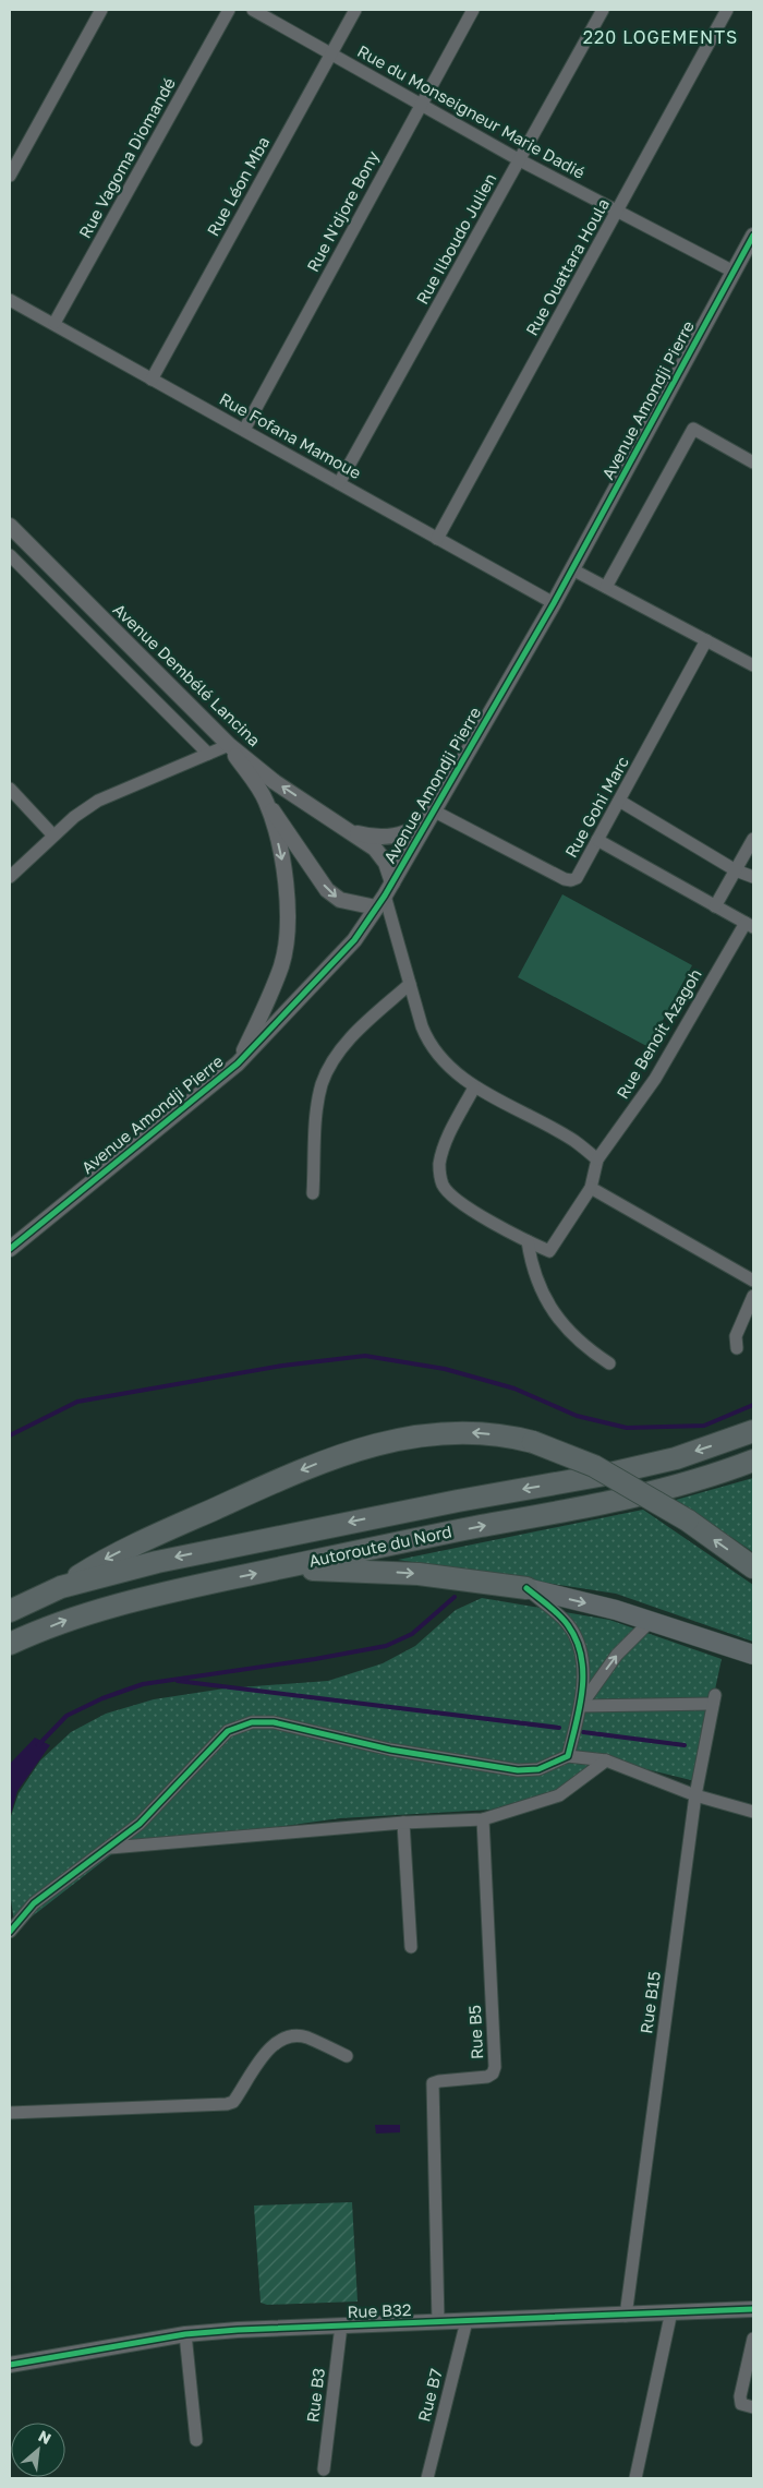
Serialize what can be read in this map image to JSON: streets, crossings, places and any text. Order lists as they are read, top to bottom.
{
  "streets": {
    "highway": ["Autoroute du Nord"],
    "street": [
      "Rue du Monseigneur Marie Dadié",
      "Rue Vagoma Diomandé",
      "Rue Léon Mba",
      "Rue N'djore Bony",
      "Rue Ilboudo Julien",
      "Rue Ouattara Houla",
      "Avenue Amondji Pierre",
      "Rue Fofana Mamoue",
      "Avenue Dembélé Lancina",
      "Rue Gohi Marc",
      "Rue Benoit Azagoh",
      "Rue B15",
      "Rue B5",
      "Rue B32",
      "Rue B3",
      "Rue B7"
    ]
  },
  "crossings": [
    ["Rue du Monseigneur Marie Dadié", "Rue Léon Mba"],
    ["Rue du Monseigneur Marie Dadié", "Rue N'djore Bony"],
    ["Rue du Monseigneur Marie Dadié", "Rue Ilboudo Julien"],
    ["Rue du Monseigneur Marie Dadié", "Rue Ouattara Houla"],
    ["Rue du Monseigneur Marie Dadié", "Avenue Amondji Pierre"],
    ["Rue Vagoma Diomandé", "Rue Fofana Mamoue"],
    ["Rue Léon Mba", "Rue Fofana Mamoue"],
    ["Rue N'djore Bony", "Rue Fofana Mamoue"],
    ["Rue Ilboudo Julien", "Rue Fofana Mamoue"],
    ["Rue Ouattara Houla", "Rue Fofana Mamoue"],
    ["Avenue Amondji Pierre", "Rue Fofana Mamoue"],
    ["Avenue Amondji Pierre", "Avenue Dembélé Lancina"],
    ["Avenue Amondji Pierre", "Rue Gohi Marc"],
    ["Rue B15", "Rue B32"],
    ["Rue B5", "Rue B32"],
    ["Rue B32", "Rue B3"],
    ["Rue B32", "Rue B7"]
  ],
  "districts": ["220 LOGEMENTS"],
  "north": "top right"
}
